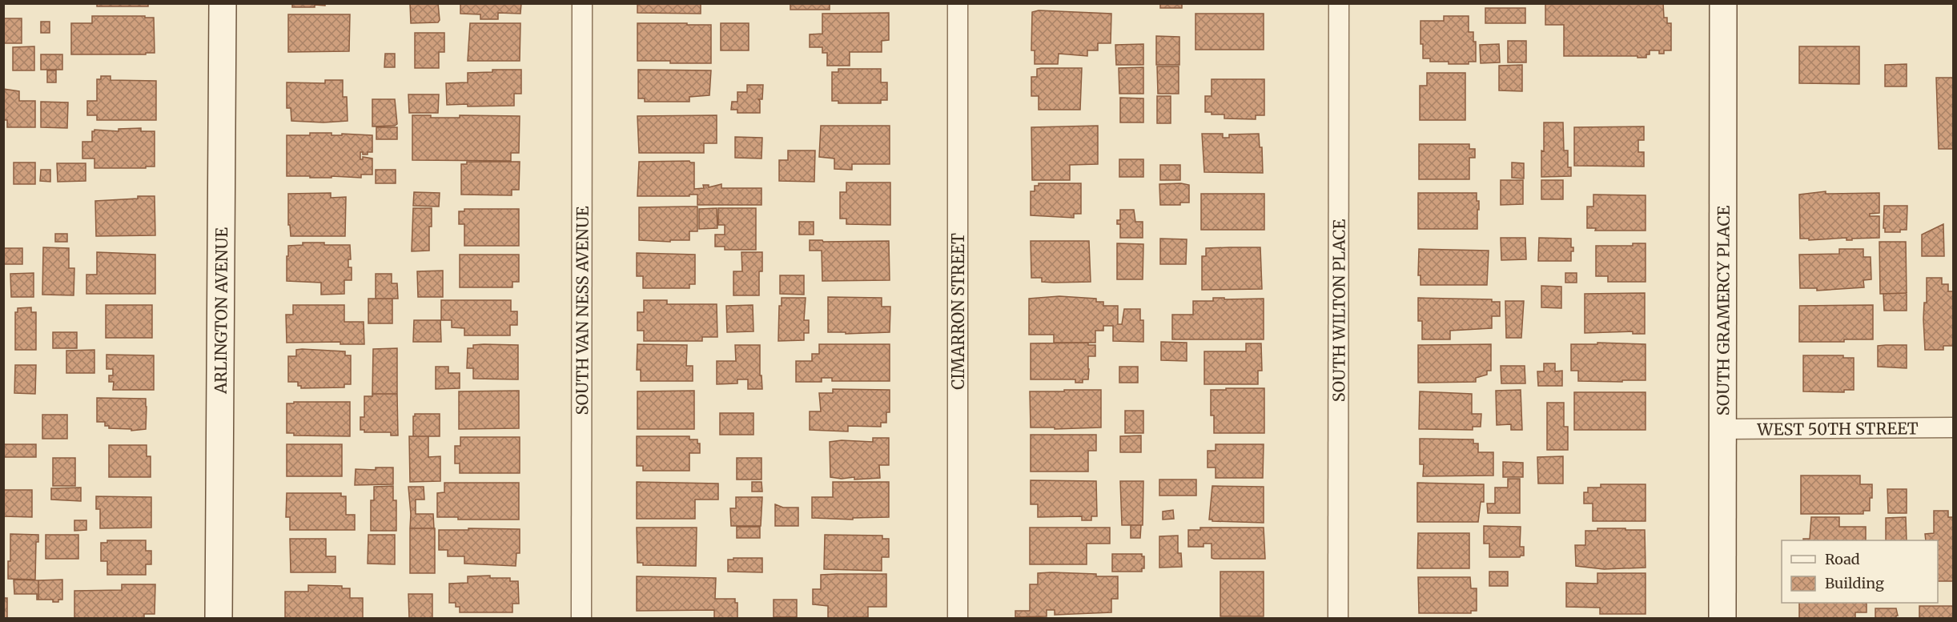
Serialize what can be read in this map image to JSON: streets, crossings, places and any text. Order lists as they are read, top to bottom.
{
  "streets": {
    "street": [
      "ARLINGTON AVENUE",
      "SOUTH VAN NESS AVENUE",
      "SOUTH WILTON PLACE",
      "SOUTH GRAMERCY PLACE",
      "CIMARRON STREET",
      "WEST 50TH STREET"
    ]
  },
  "crossings": [
    ["SOUTH GRAMERCY PLACE", "WEST 50TH STREET"]
  ],
  "legend": ["Road", "Building"]
}
